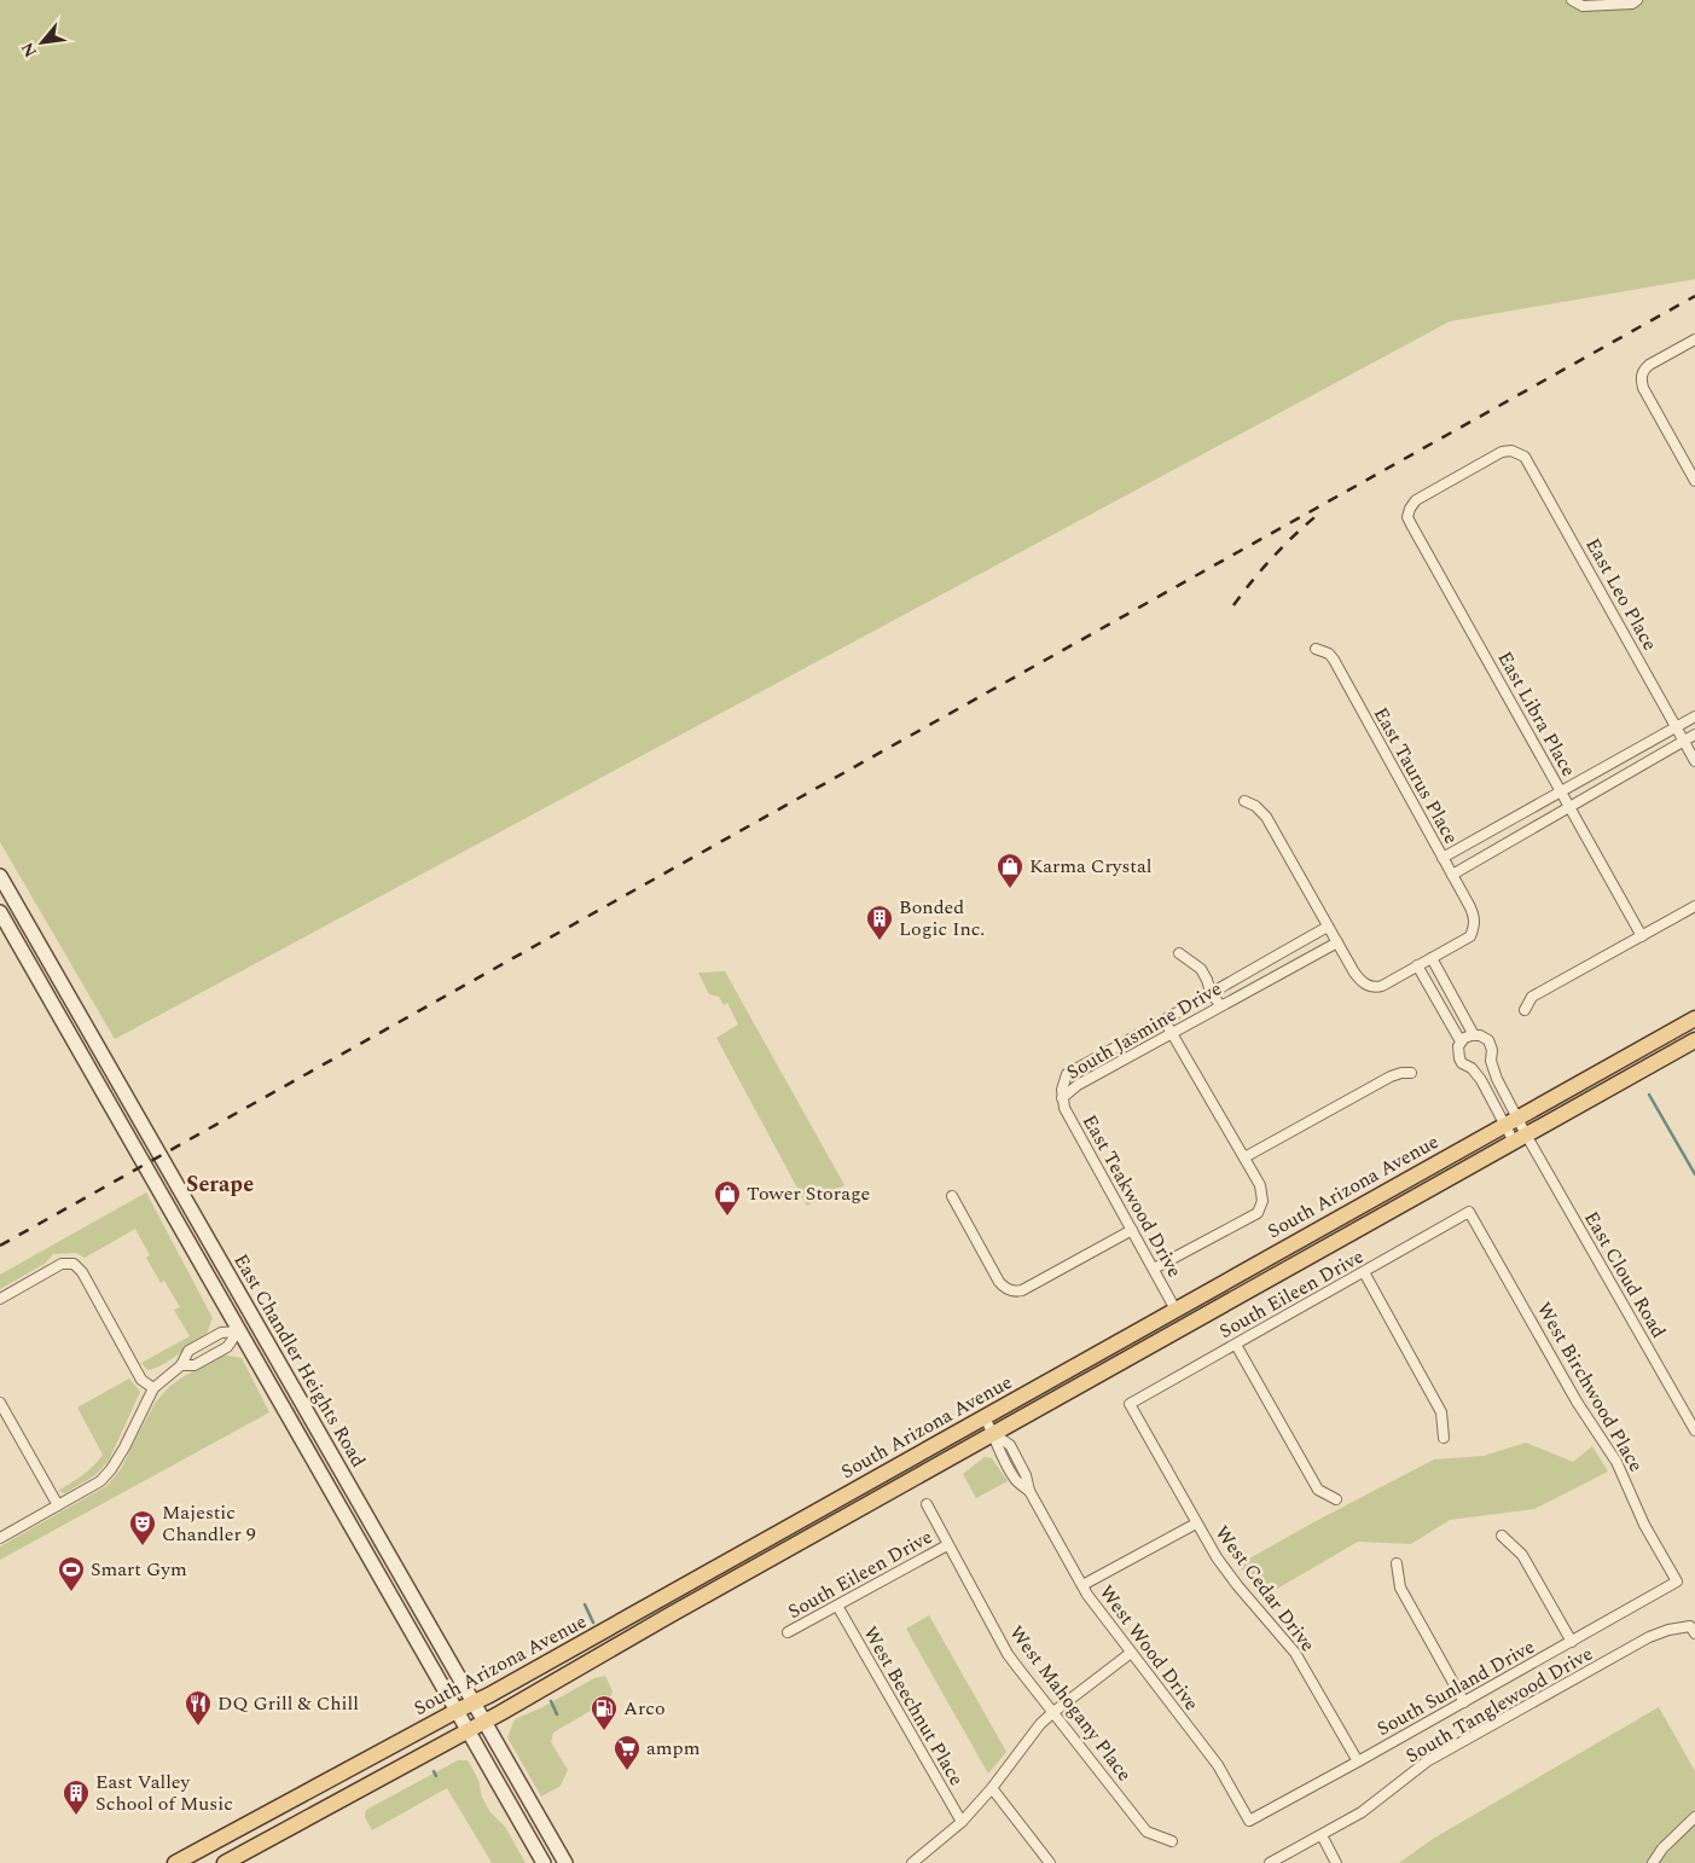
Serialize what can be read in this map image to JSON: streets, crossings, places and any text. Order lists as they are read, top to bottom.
{
  "streets": {
    "main road": ["South Arizona Avenue", "East Chandler Heights Road"],
    "street": [
      "East Leo Place",
      "East Libra Place",
      "East Taurus Place",
      "South Jasmine Drive",
      "East Teakwood Drive",
      "East Cloud Road",
      "South Eileen Drive",
      "West Birchwood Place",
      "West Cedar Drive",
      "West Wood Drive",
      "South Sunland Drive",
      "West Mahogany Place",
      "South Tanglewood Drive",
      "West Beechnut Place"
    ]
  },
  "crossings": [
    ["East Leo Place", "East Libra Place"],
    ["South Jasmine Drive", "East Teakwood Drive"],
    ["South Arizona Avenue", "East Teakwood Drive"],
    ["South Arizona Avenue", "East Cloud Road"],
    ["South Arizona Avenue", "East Chandler Heights Road"],
    ["South Arizona Avenue", "West Wood Drive"],
    ["South Eileen Drive", "West Birchwood Place"],
    ["South Eileen Drive", "West Cedar Drive"],
    ["South Eileen Drive", "West Mahogany Place"],
    ["South Eileen Drive", "West Beechnut Place"],
    ["West Birchwood Place", "South Sunland Drive"],
    ["West Cedar Drive", "South Sunland Drive"],
    ["West Wood Drive", "South Sunland Drive"]
  ],
  "districts": ["Serape"],
  "places": {
    "shop": ["Karma Crystal", "Tower Storage"],
    "building": ["Bonded Logic Inc.", "East Valley School of Music"],
    "theatre": ["Majestic Chandler 9"],
    "sports": ["Smart Gym"],
    "restaurant": ["DQ Grill & Chill"],
    "fuel station": ["Arco"],
    "supermarket": ["ampm"]
  },
  "north": "bottom left"
}
